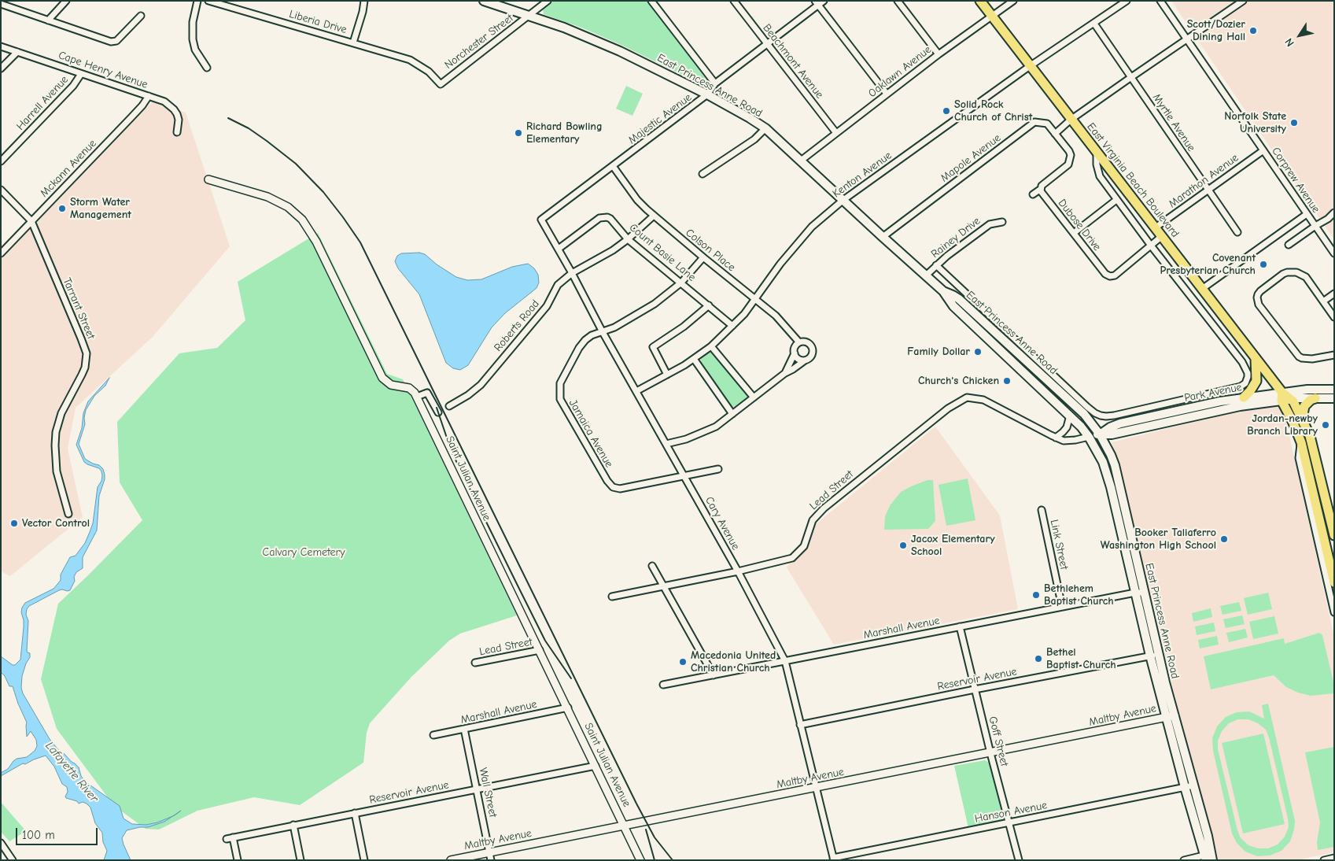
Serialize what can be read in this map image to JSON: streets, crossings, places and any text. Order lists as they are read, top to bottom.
{
  "streets": {
    "main road": ["East Princess Anne Road", "East Virginia Beach Boulevard", "Park Avenue"],
    "street": [
      "Liberia Drive",
      "Norchester Street",
      "Beachmont Avenue",
      "Cape Henry Avenue",
      "Oaklawn Avenue",
      "Harrell Avenue",
      "Majestic Avenue",
      "Myrtle Avenue",
      "Mapole Avenue",
      "Mckann Avenue",
      "Kenton Avenue",
      "Corprew Avenue",
      "Marathon Avenue",
      "Dubose Drive",
      "Rainey Drive",
      "Colson Place",
      "Count Basie Lane",
      "Tarrant Street",
      "Roberts Road",
      "Jamaica Avenue",
      "Saint Julian Avenue",
      "Lead Street",
      "Cary Avenue",
      "Link Street",
      "Marshall Avenue",
      "Reservoir Avenue",
      "Maltby Avenue",
      "Goff Street",
      "Wall Street",
      "Hanson Avenue"
    ]
  },
  "crossings": [
    ["Liberia Drive", "Norchester Street"],
    ["Norchester Street", "East Princess Anne Road"],
    ["Beachmont Avenue", "Oaklawn Avenue"],
    ["Beachmont Avenue", "Majestic Avenue"],
    ["Cape Henry Avenue", "Harrell Avenue"],
    ["Cape Henry Avenue", "Mckann Avenue"],
    ["Oaklawn Avenue", "East Princess Anne Road"],
    ["Oaklawn Avenue", "East Virginia Beach Boulevard"],
    ["East Princess Anne Road", "Majestic Avenue"],
    ["East Princess Anne Road", "Mapole Avenue"],
    ["East Princess Anne Road", "Kenton Avenue"],
    ["East Princess Anne Road", "Rainey Drive"],
    ["East Princess Anne Road", "Park Avenue"],
    ["East Princess Anne Road", "Lead Street"],
    ["East Princess Anne Road", "Marshall Avenue"],
    ["East Princess Anne Road", "Reservoir Avenue"],
    ["East Princess Anne Road", "Maltby Avenue"],
    ["East Princess Anne Road", "Hanson Avenue"],
    ["Majestic Avenue", "Colson Place"],
    ["Majestic Avenue", "Cary Avenue"],
    ["Myrtle Avenue", "Kenton Avenue"],
    ["Myrtle Avenue", "Marathon Avenue"],
    ["Mckann Avenue", "Tarrant Street"],
    ["Kenton Avenue", "East Virginia Beach Boulevard"],
    ["Kenton Avenue", "Colson Place"],
    ["Kenton Avenue", "Count Basie Lane"],
    ["Kenton Avenue", "Cary Avenue"],
    ["East Virginia Beach Boulevard", "Marathon Avenue"],
    ["East Virginia Beach Boulevard", "Dubose Drive"],
    ["East Virginia Beach Boulevard", "Park Avenue"],
    ["Corprew Avenue", "Marathon Avenue"],
    ["Colson Place", "Roberts Road"],
    ["Count Basie Lane", "Roberts Road"],
    ["Count Basie Lane", "Cary Avenue"],
    ["Roberts Road", "Cary Avenue"],
    ["Park Avenue", "Lead Street"],
    ["Jamaica Avenue", "Cary Avenue"],
    ["Saint Julian Avenue", "Lead Street"],
    ["Saint Julian Avenue", "Marshall Avenue"],
    ["Saint Julian Avenue", "Reservoir Avenue"],
    ["Saint Julian Avenue", "Maltby Avenue"],
    ["Lead Street", "Cary Avenue"],
    ["Cary Avenue", "Marshall Avenue"],
    ["Cary Avenue", "Reservoir Avenue"],
    ["Cary Avenue", "Maltby Avenue"],
    ["Cary Avenue", "Hanson Avenue"],
    ["Link Street", "Marshall Avenue"],
    ["Marshall Avenue", "Goff Street"],
    ["Marshall Avenue", "Wall Street"],
    ["Reservoir Avenue", "Goff Street"],
    ["Reservoir Avenue", "Wall Street"],
    ["Maltby Avenue", "Goff Street"],
    ["Maltby Avenue", "Wall Street"],
    ["Goff Street", "Hanson Avenue"]
  ],
  "water": ["Lafayette River"],
  "parks": ["Calvary Cemetery"],
  "places": [
    "Scott/Dozier Dining Hall",
    "Solid Rock Church of Christ",
    "Norfolk State University",
    "Richard Bowling Elementary",
    "Storm Water Management",
    "Covenant Presbyterian Church",
    "Family Dollar",
    "Church's Chicken",
    "Jordan-newby Branch Library",
    "Vector Control",
    "Booker Taliaferro Washington High School",
    "Jacox Elementary School",
    "Bethlehem Baptist Church",
    "Bethel Baptist Church",
    "Macedonia United Christian Church"
  ],
  "scale_bar": "100 m",
  "north": "bottom left"
}
